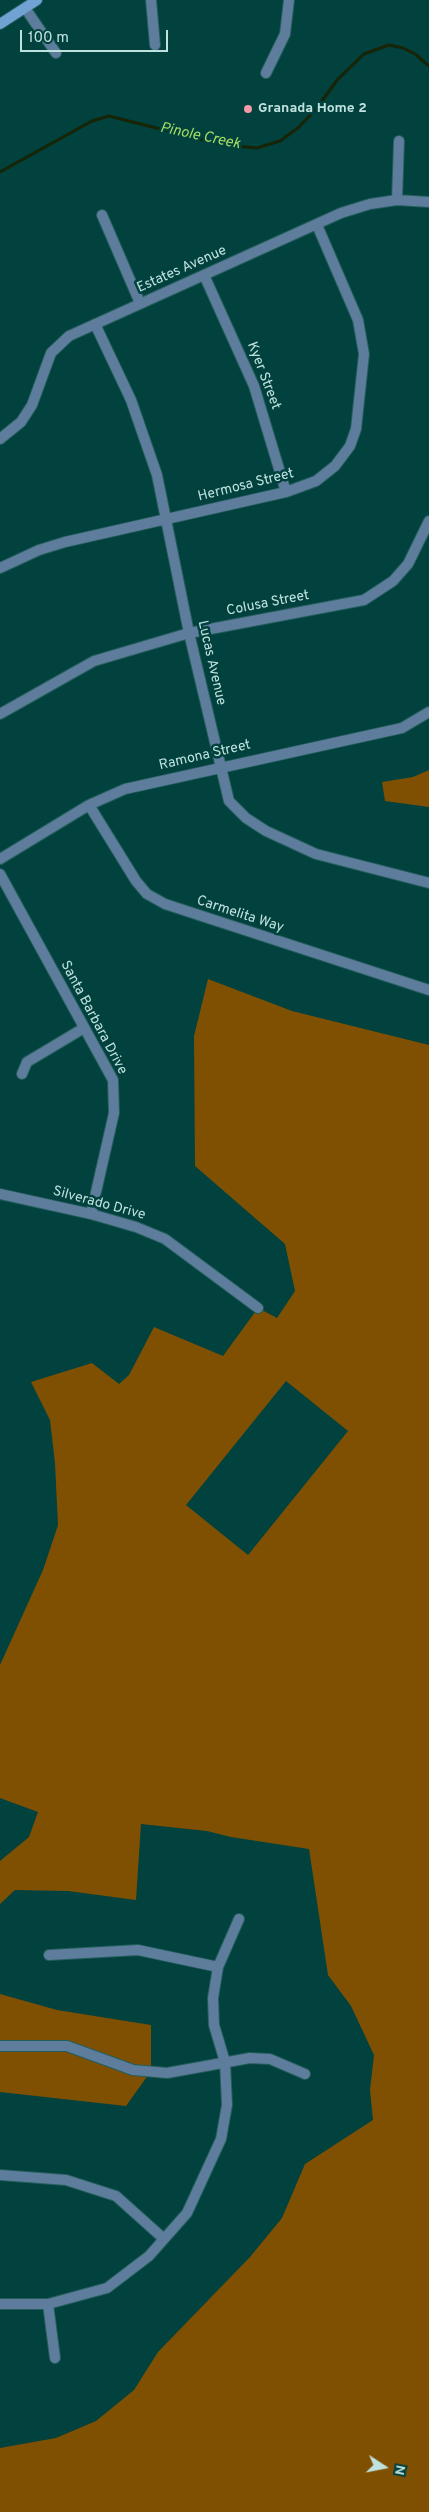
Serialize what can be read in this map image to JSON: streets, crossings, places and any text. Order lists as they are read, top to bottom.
{
  "streets": {
    "street": [
      "Estates Avenue",
      "Kyer Street",
      "Hermosa Street",
      "Colusa Street",
      "Lucas Avenue",
      "Ramona Street",
      "Carmelita Way",
      "Santa Barbara Drive",
      "Silverado Drive"
    ]
  },
  "crossings": [
    ["Estates Avenue", "Kyer Street"],
    ["Estates Avenue", "Hermosa Street"],
    ["Estates Avenue", "Lucas Avenue"],
    ["Kyer Street", "Hermosa Street"],
    ["Hermosa Street", "Lucas Avenue"],
    ["Colusa Street", "Lucas Avenue"],
    ["Lucas Avenue", "Ramona Street"],
    ["Ramona Street", "Carmelita Way"],
    ["Santa Barbara Drive", "Silverado Drive"]
  ],
  "water": ["Pinole Creek"],
  "places": ["Granada Home 2"],
  "scale_bar": "100 m",
  "north": "right"
}
